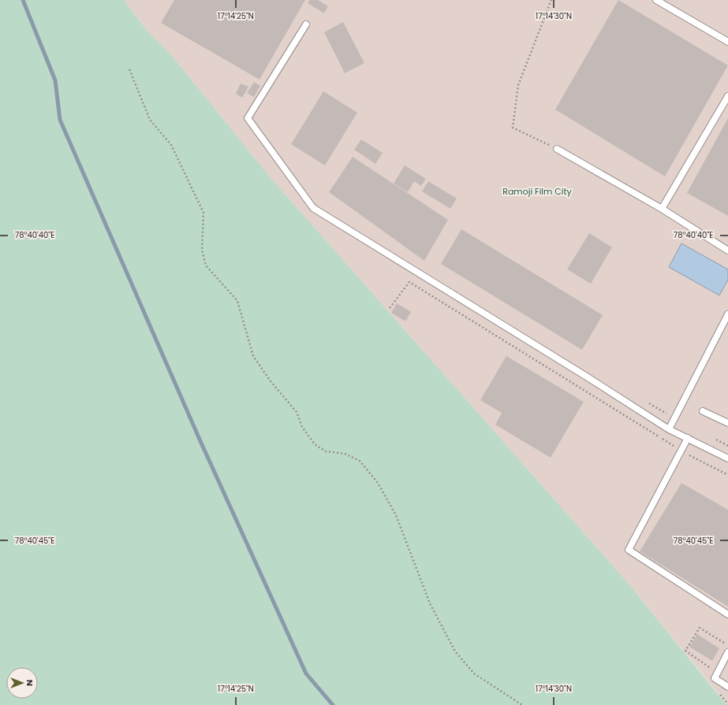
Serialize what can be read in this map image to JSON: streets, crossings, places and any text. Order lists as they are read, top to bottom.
{
  "parks": ["Ramoji Film City"],
  "north": "right",
  "coordinates": [
    "17°14'25\"N",
    "17°14'30\"N",
    "78°40'40\"E",
    "78°40'45\"E"
  ]
}
